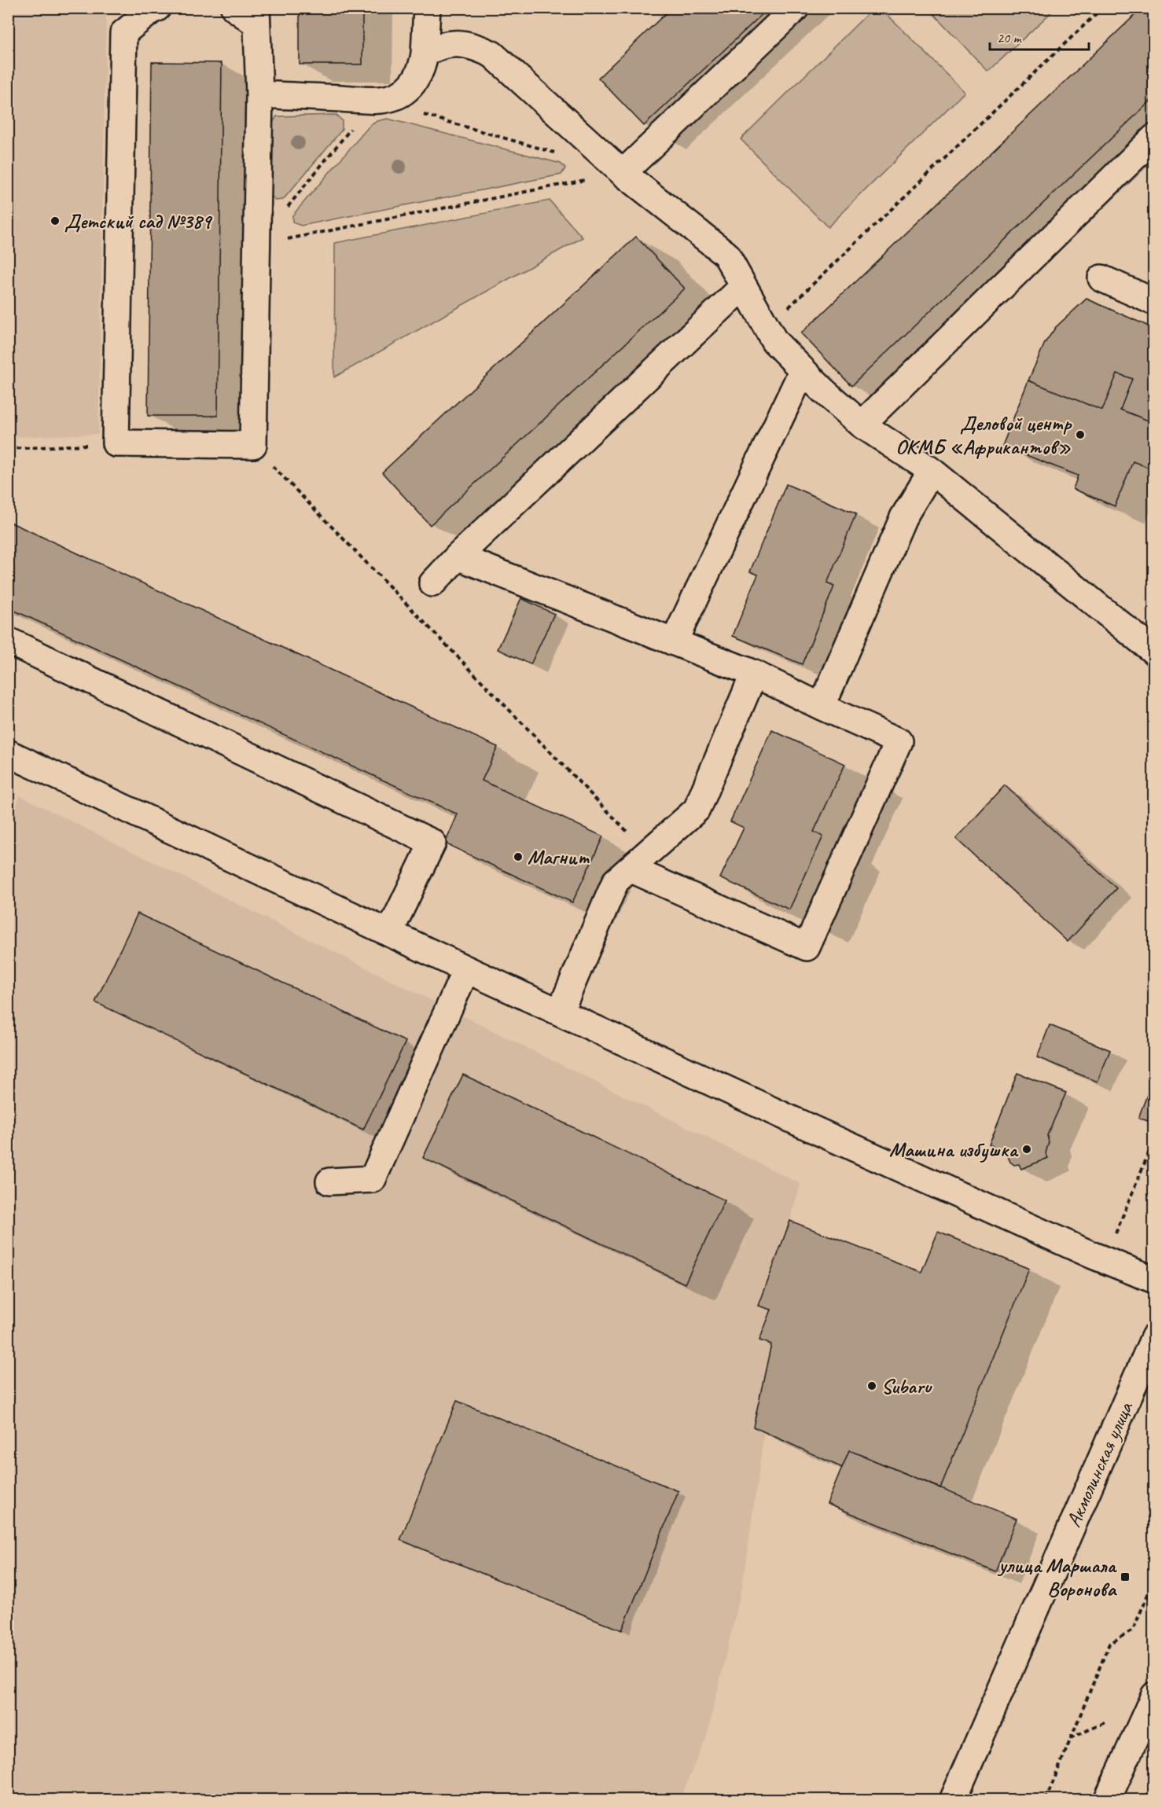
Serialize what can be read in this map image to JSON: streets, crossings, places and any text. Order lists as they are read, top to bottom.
{
  "streets": {
    "street": ["Акмолинская улица"]
  },
  "places": {
    "other": [
      "Детский сад №389",
      "Деловой центр ОКМБ «Африкантов»",
      "Магнит",
      "Машина избушка",
      "Subaru"
    ],
    "transit": ["улица Маршала Воронова"]
  },
  "scale_bar": "20 m"
}
